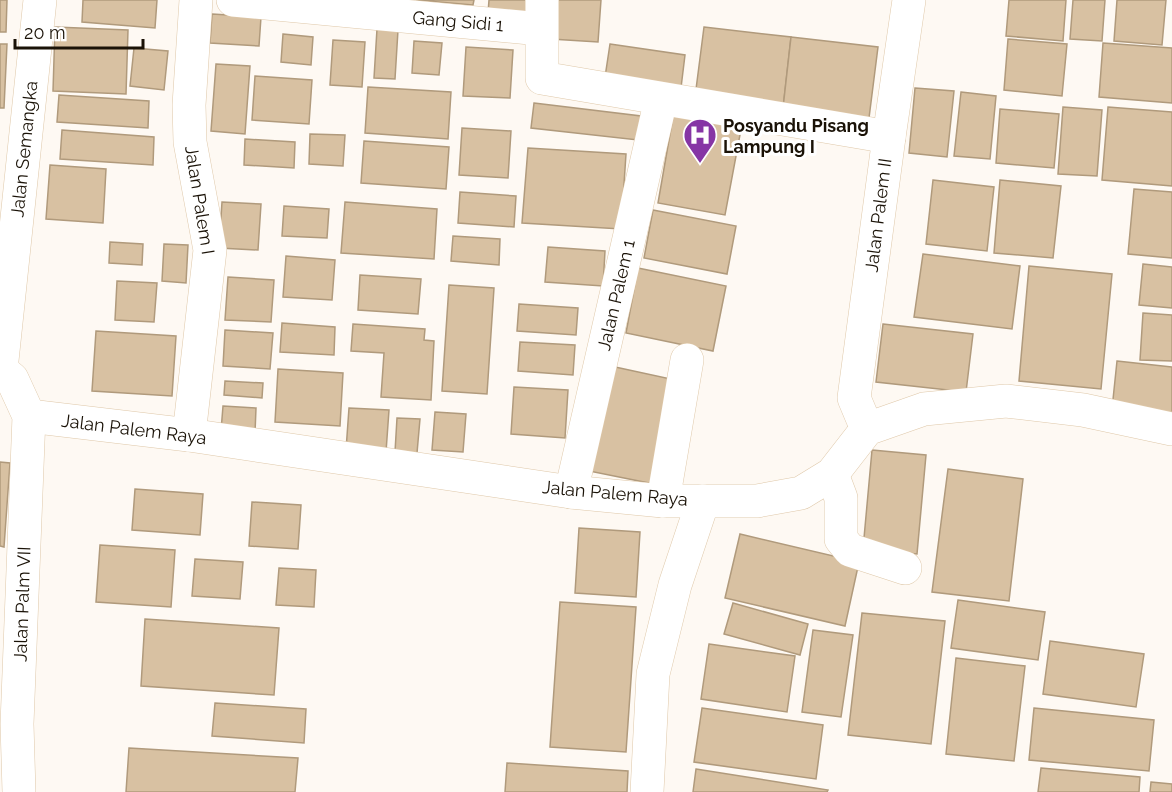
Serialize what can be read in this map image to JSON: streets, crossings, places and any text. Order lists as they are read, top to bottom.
{
  "streets": {
    "street": [
      "Gang Sidi 1",
      "Jalan Semangka",
      "Jalan Palem I",
      "Jalan Palem II",
      "Jalan Palem 1",
      "Jalan Palem Raya",
      "Jalan Palm VII"
    ]
  },
  "crossings": [
    ["Jalan Palem I", "Jalan Palem Raya"],
    ["Jalan Palem II", "Jalan Palem Raya"],
    ["Jalan Palem 1", "Jalan Palem Raya"],
    ["Jalan Palem Raya", "Jalan Palm VII"]
  ],
  "places": {
    "hospital": ["Posyandu Pisang Lampung I"]
  },
  "scale_bar": "20 m"
}
